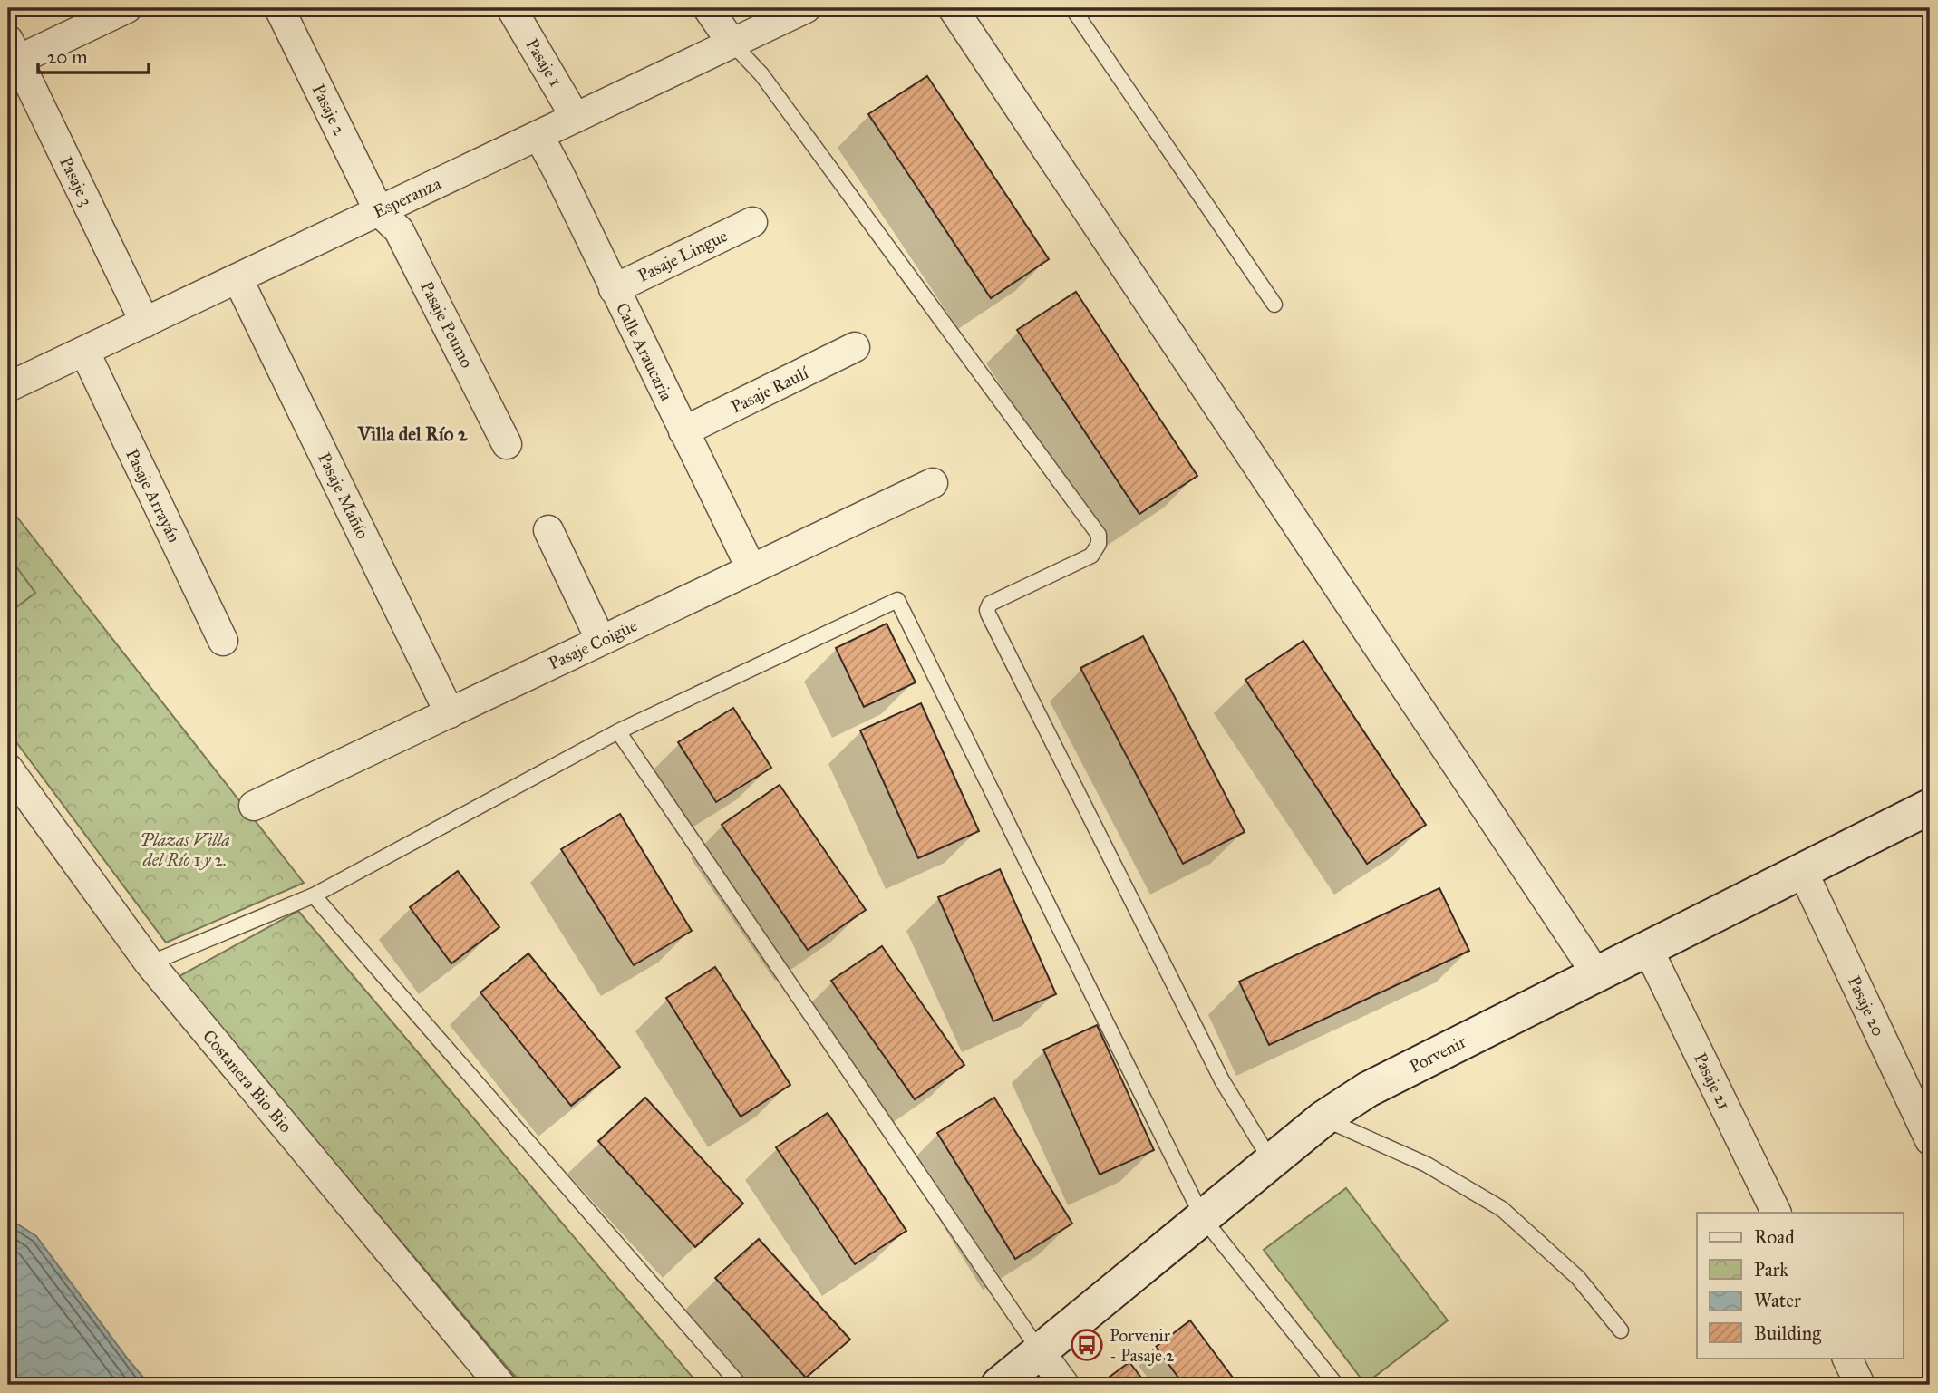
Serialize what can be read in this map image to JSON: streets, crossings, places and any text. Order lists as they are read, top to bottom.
{
  "streets": {
    "street": [
      "Pasaje 1",
      "Pasaje 2",
      "Pasaje 3",
      "Esperanza",
      "Pasaje Lingue",
      "Pasaje Peumo",
      "Calle Araucaria",
      "Pasaje Raulí",
      "Pasaje Arrayán",
      "Pasaje Mañío",
      "Pasaje Coigüe",
      "Pasaje 20",
      "Porvenir",
      "Costanera Bio Bio",
      "Pasaje 21"
    ]
  },
  "crossings": [
    ["Pasaje 1", "Esperanza"],
    ["Pasaje 2", "Esperanza"],
    ["Pasaje 2", "Pasaje Peumo"],
    ["Pasaje 3", "Esperanza"],
    ["Esperanza", "Pasaje Peumo"],
    ["Esperanza", "Calle Araucaria"],
    ["Esperanza", "Pasaje Arrayán"],
    ["Esperanza", "Pasaje Mañío"],
    ["Pasaje Lingue", "Calle Araucaria"],
    ["Calle Araucaria", "Pasaje Raulí"],
    ["Calle Araucaria", "Pasaje Coigüe"],
    ["Pasaje Mañío", "Pasaje Coigüe"],
    ["Pasaje 20", "Porvenir"],
    ["Porvenir", "Pasaje 21"]
  ],
  "districts": ["Villa del Río 2"],
  "parks": ["Plazas Villa del Río 1 y 2."],
  "places": {
    "bus stop": ["Porvenir - Pasaje 2"]
  },
  "legend": [
    "Road",
    "Park",
    "Water",
    "Building"
  ],
  "scale_bar": "20 m"
}
